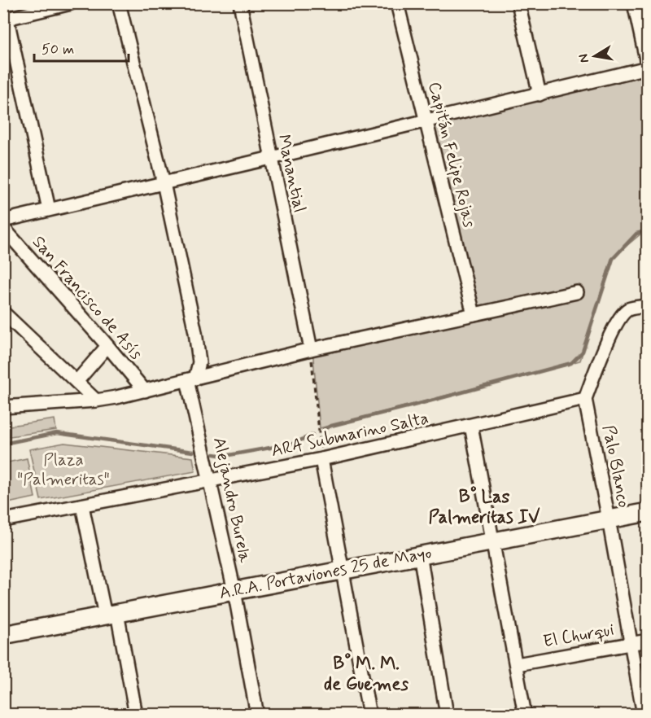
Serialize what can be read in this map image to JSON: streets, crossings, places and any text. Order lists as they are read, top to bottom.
{
  "streets": {
    "street": [
      "Capitán Felipe Rojas",
      "Manantial",
      "San Francisco de Asís",
      "ARA Submarino Salta",
      "Palo Blanco",
      "Alejandro Burela",
      "A.R.A. Portaviones 25 de Mayo",
      "El Churqui"
    ]
  },
  "crossings": [
    ["ARA Submarino Salta", "Palo Blanco"],
    ["ARA Submarino Salta", "Alejandro Burela"],
    ["Palo Blanco", "A.R.A. Portaviones 25 de Mayo"],
    ["Palo Blanco", "El Churqui"],
    ["Alejandro Burela", "A.R.A. Portaviones 25 de Mayo"]
  ],
  "districts": ["B° Las Palmeritas IV", "B° M. M. de Guemes"],
  "parks": ["Plaza \"Palmeritas\""],
  "scale_bar": "50 m",
  "north": "left"
}
